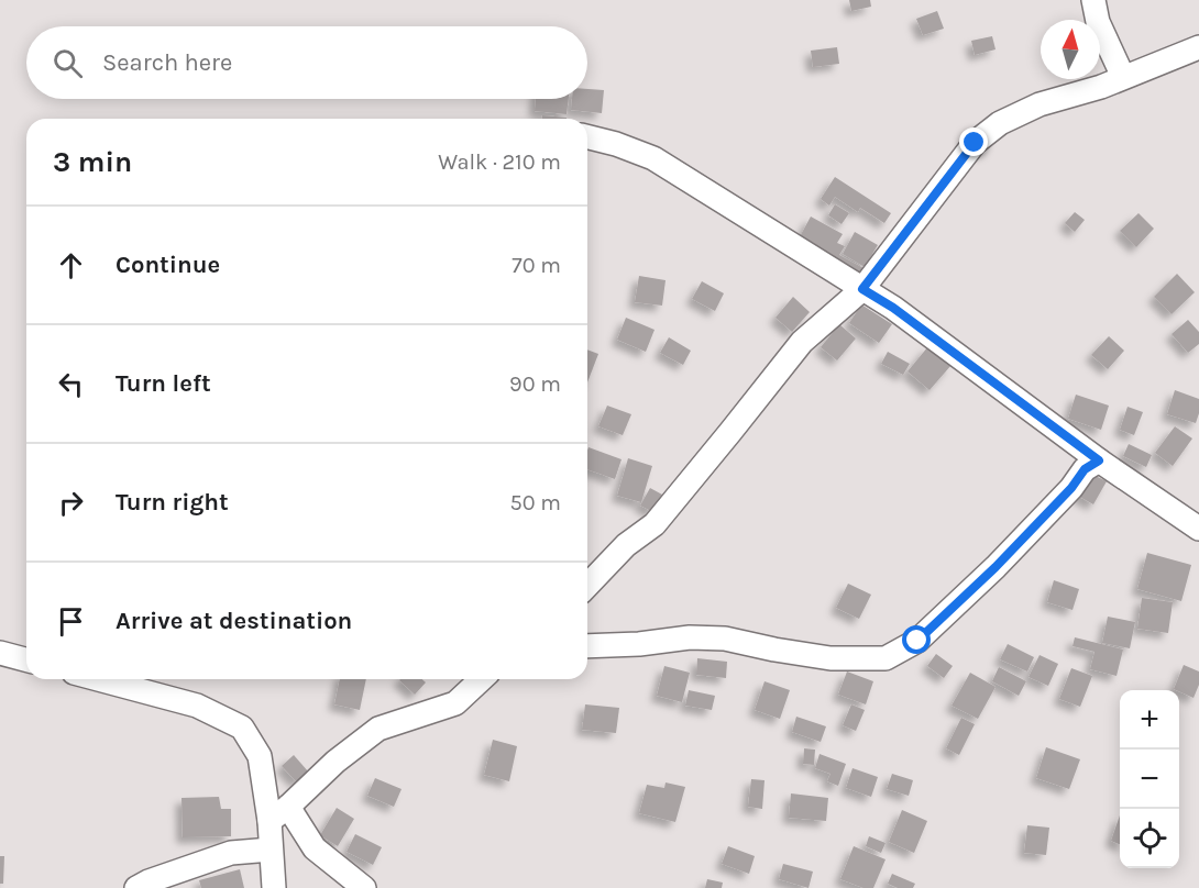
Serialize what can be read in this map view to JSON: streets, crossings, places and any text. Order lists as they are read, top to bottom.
{
  "north": "top",
  "page": {
    "search": "Search here",
    "heading": ["3 min", "Walk · 210 m"],
    "list": [
      ["Continue", "70 m"],
      ["Turn left", "90 m"],
      ["Turn right", "50 m"],
      "Arrive at destination"
    ],
    "map_buttons": ["+", "−"]
  }
}
